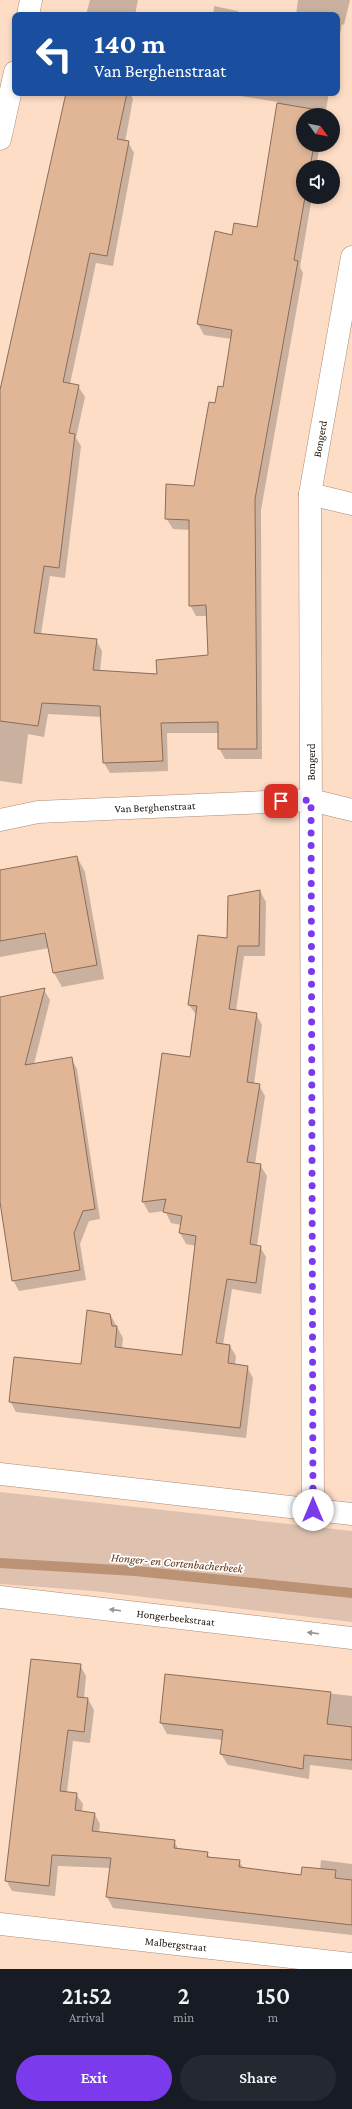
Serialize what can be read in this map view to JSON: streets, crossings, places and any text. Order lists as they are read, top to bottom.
{
  "streets": {
    "street": [
      "Bongerd",
      "Van Berghenstraat",
      "Hongerbeekstraat",
      "Malbergstraat"
    ]
  },
  "crossings": [
    ["Bongerd", "Van Berghenstraat"]
  ],
  "water": ["Honger- en Cortenbacherbeek"],
  "north": "bottom right",
  "page": {
    "turn": ["140 m", "Van Berghenstraat"],
    "eta": [
      "21:52",
      "Arrival",
      "2",
      "min",
      "150",
      "m"
    ],
    "buttons": ["Exit", "Share"]
  }
}
